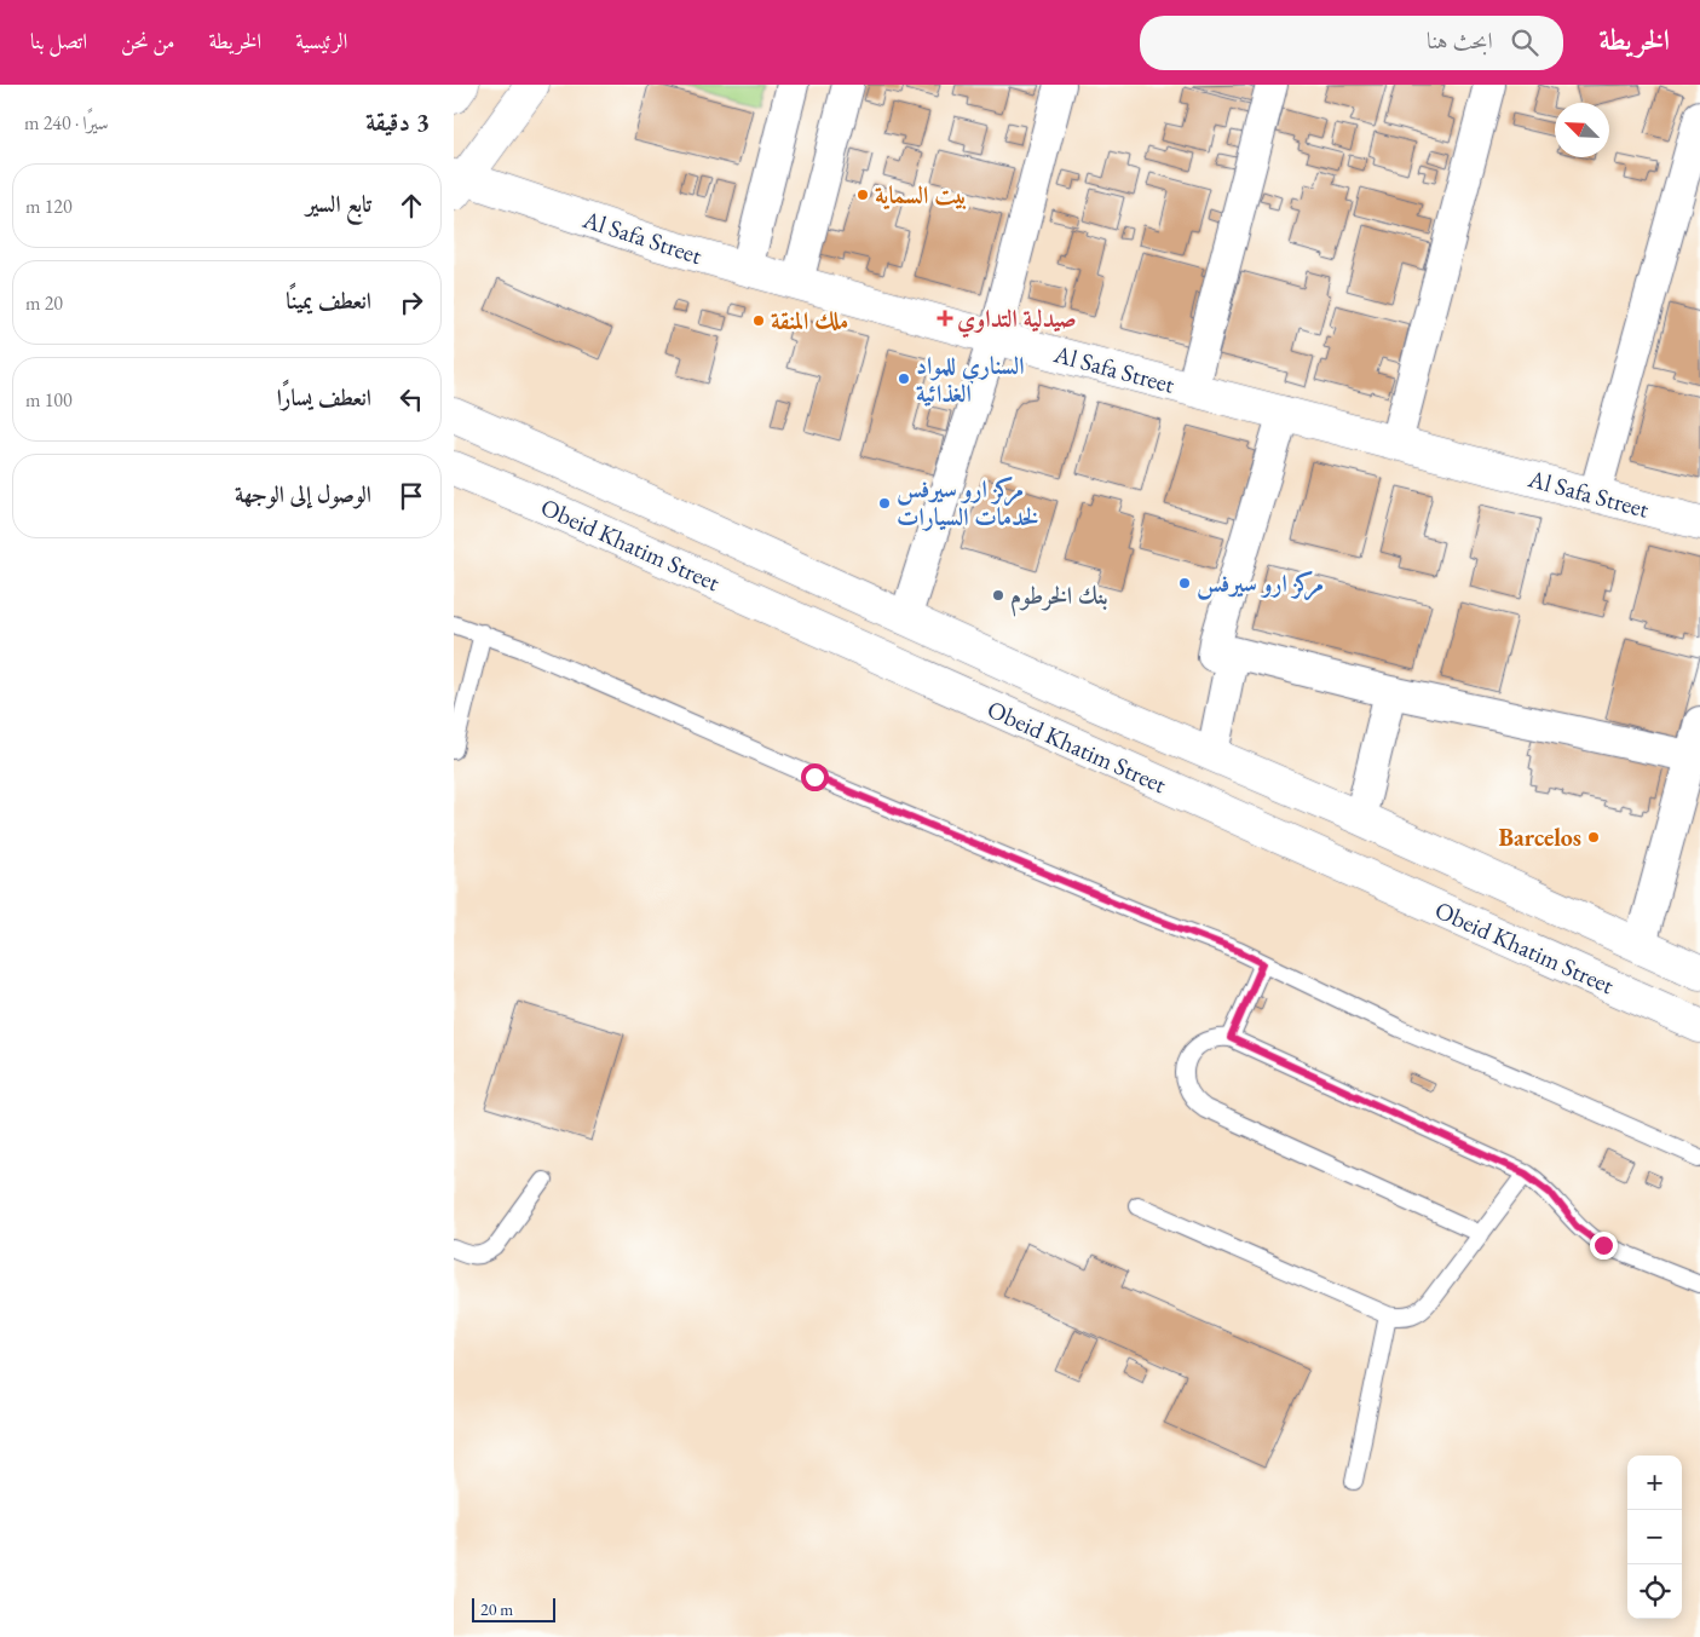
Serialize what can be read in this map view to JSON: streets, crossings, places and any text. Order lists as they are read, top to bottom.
{
  "streets": {
    "main road": ["Al Safa Street", "Obeid Khatim Street"]
  },
  "places": {
    "other": [
      "بيت السماية",
      "ملك المنقة",
      "السناري للمواد الغذائية",
      "مركز ارو سيرفس لخدمات السيارات",
      "مركز ارو سيرفس",
      "بنك الخرطوم",
      "Barcelos"
    ],
    "health": ["صيدلية التداوي"]
  },
  "scale_bar": "20 m",
  "north": "top left",
  "page": {
    "header": "الخريطة",
    "search": "ابحث هنا",
    "nav": [
      "الرئيسية",
      "الخريطة",
      "من نحن",
      "اتصل بنا"
    ],
    "heading": ["3 دقيقة", "سيرًا · 240 m"],
    "list": [
      ["تابع السير", "120 m"],
      ["انعطف يمينًا", "20 m"],
      ["انعطف يسارًا", "100 m"],
      "الوصول إلى الوجهة"
    ],
    "map_buttons": ["+", "−"],
    "scale": "20 m"
  }
}
